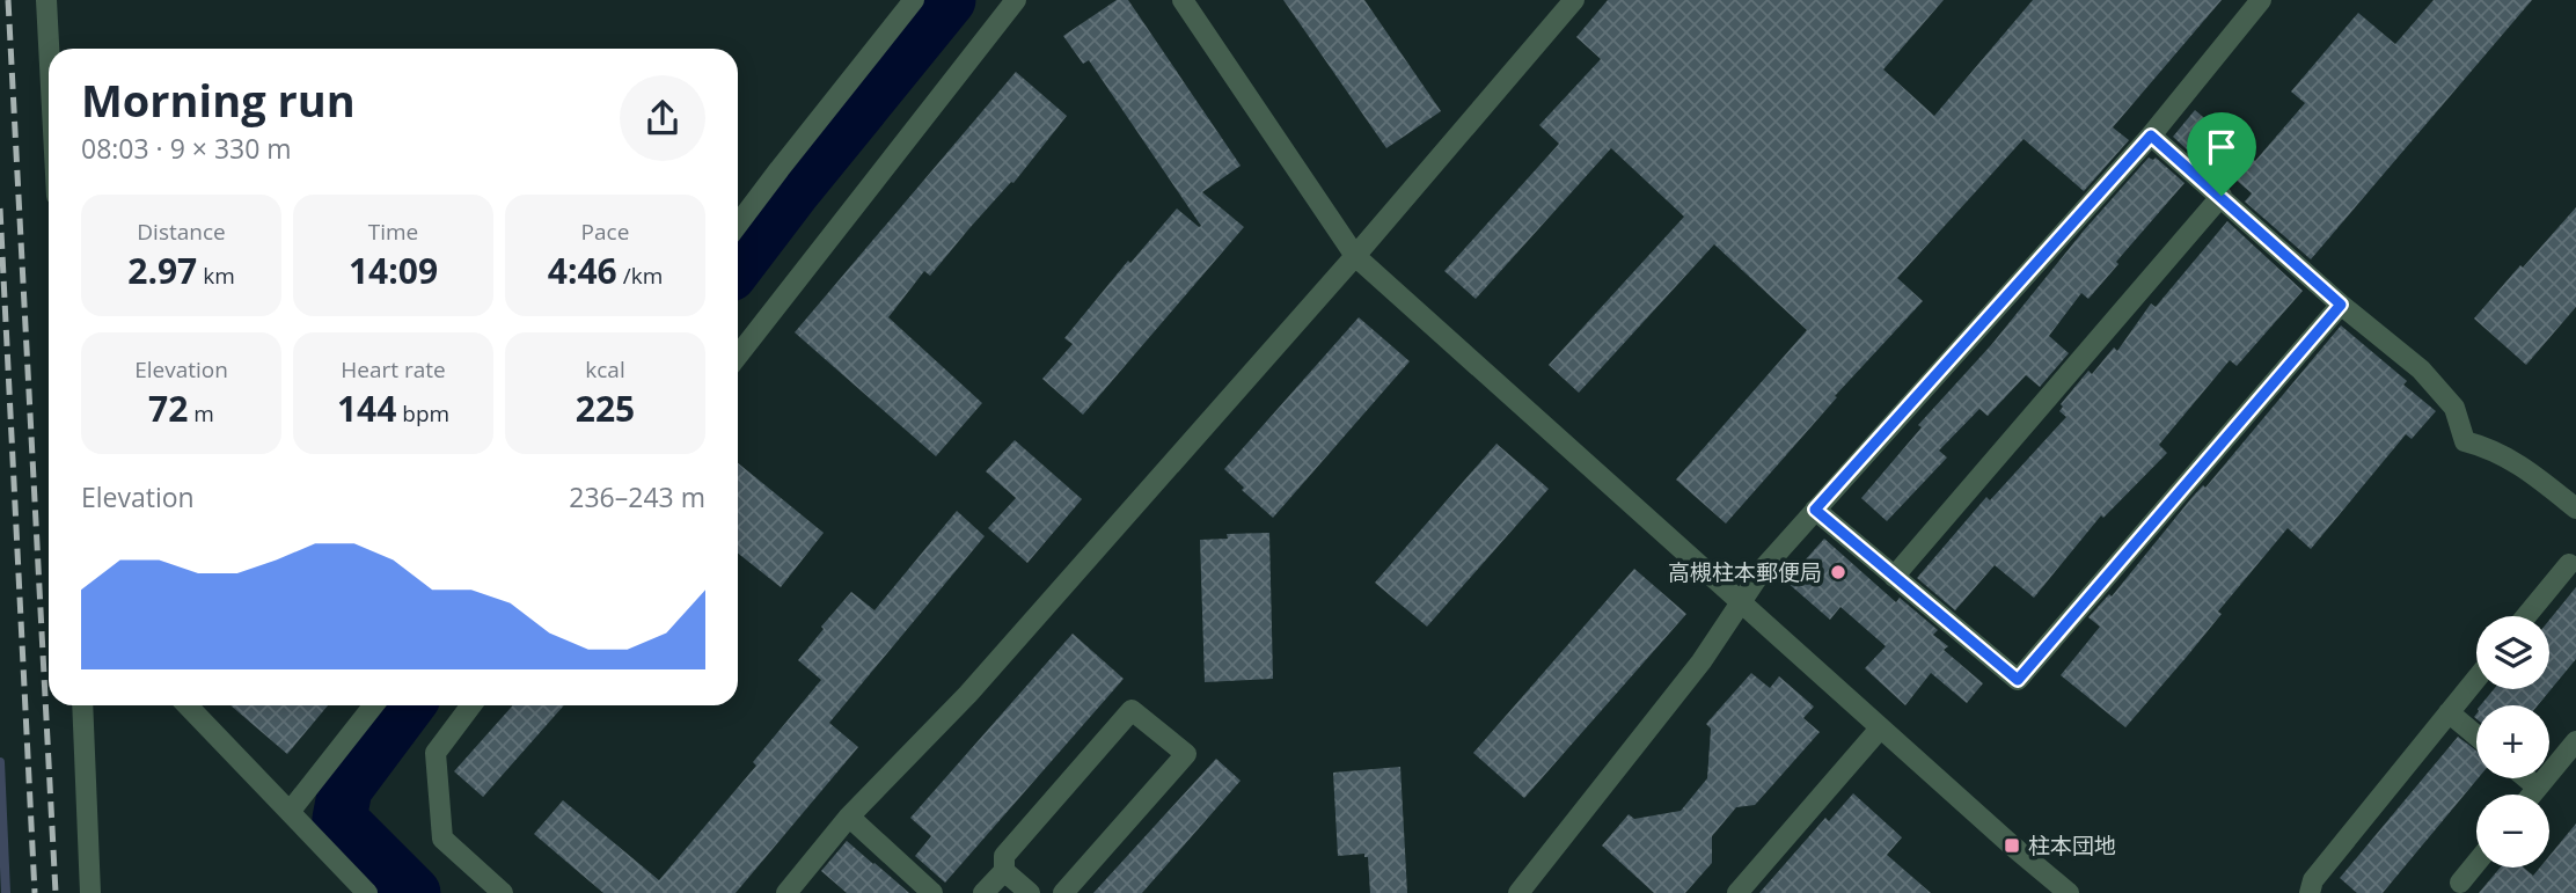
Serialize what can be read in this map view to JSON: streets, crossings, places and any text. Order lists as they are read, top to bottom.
{
  "places": {
    "other": ["高槻柱本郵便局"],
    "transit": ["柱本団地"]
  },
  "page": {
    "heading": ["Morning run", "08:03 · 9 × 330 m"],
    "stats": [
      ["Distance", "2.97 km"],
      ["Time", "14:09"],
      ["Pace", "4:46 /km"],
      ["Elevation", "72 m"],
      ["Heart rate", "144 bpm"],
      ["kcal", "225"]
    ],
    "chart": ["Elevation", "236–243 m"],
    "map_buttons": ["+", "−"]
  }
}
